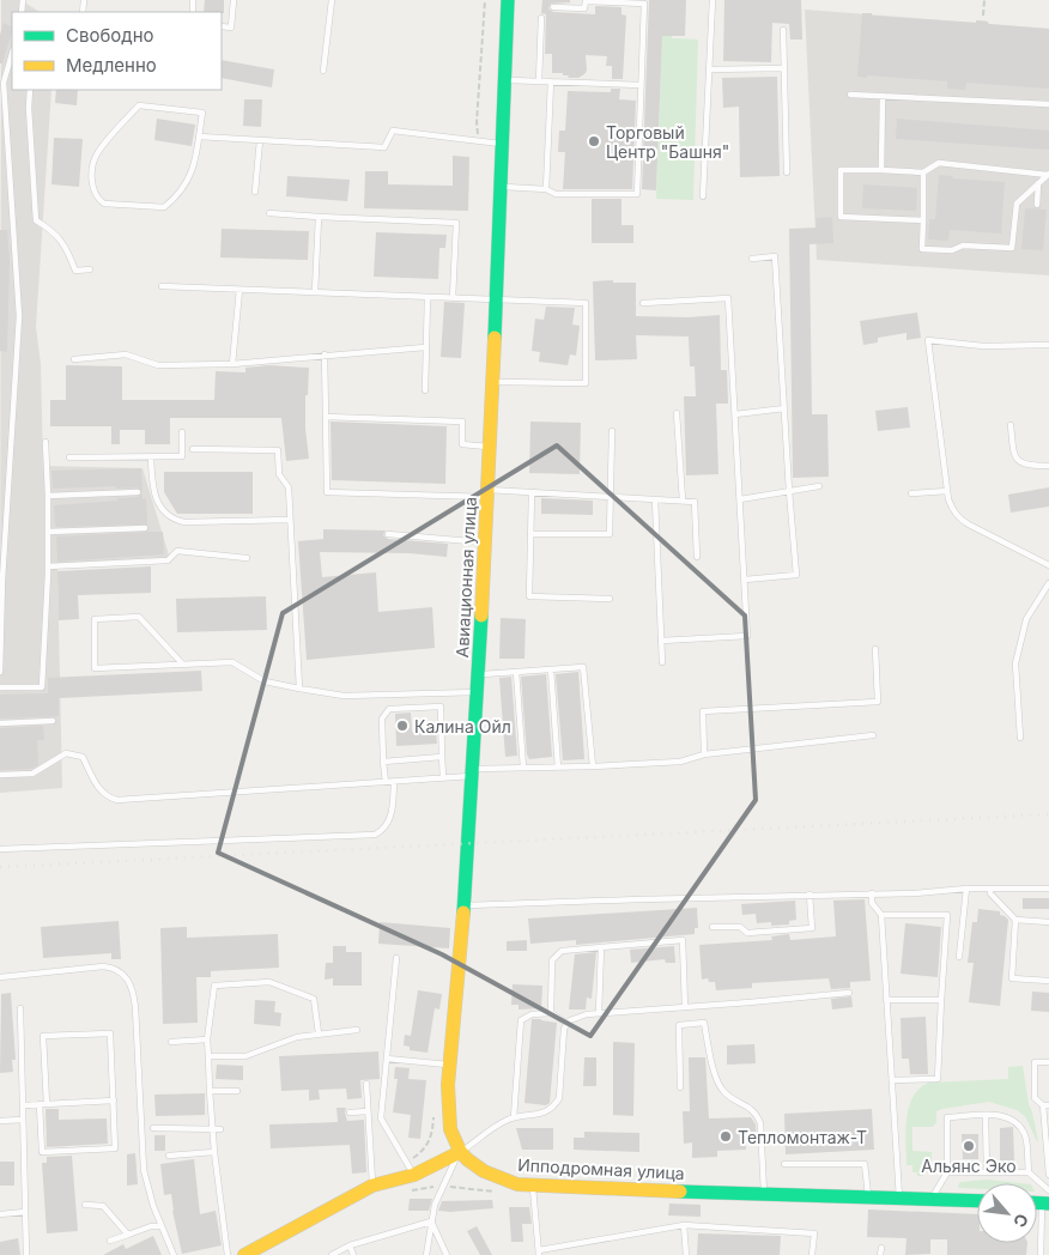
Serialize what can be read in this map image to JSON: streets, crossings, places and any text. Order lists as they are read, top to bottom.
{
  "streets": {
    "main road": ["Авиационная улица", "Ипподромная улица"]
  },
  "crossings": [
    ["Авиационная улица", "Ипподромная улица"]
  ],
  "places": [
    "Торговый Центр \"Башня\"",
    "Калина Ойл",
    "Тепломонтаж-Т",
    "Альянс Эко"
  ],
  "legend": ["Свободно", "Медленно"],
  "north": "bottom right"
}
